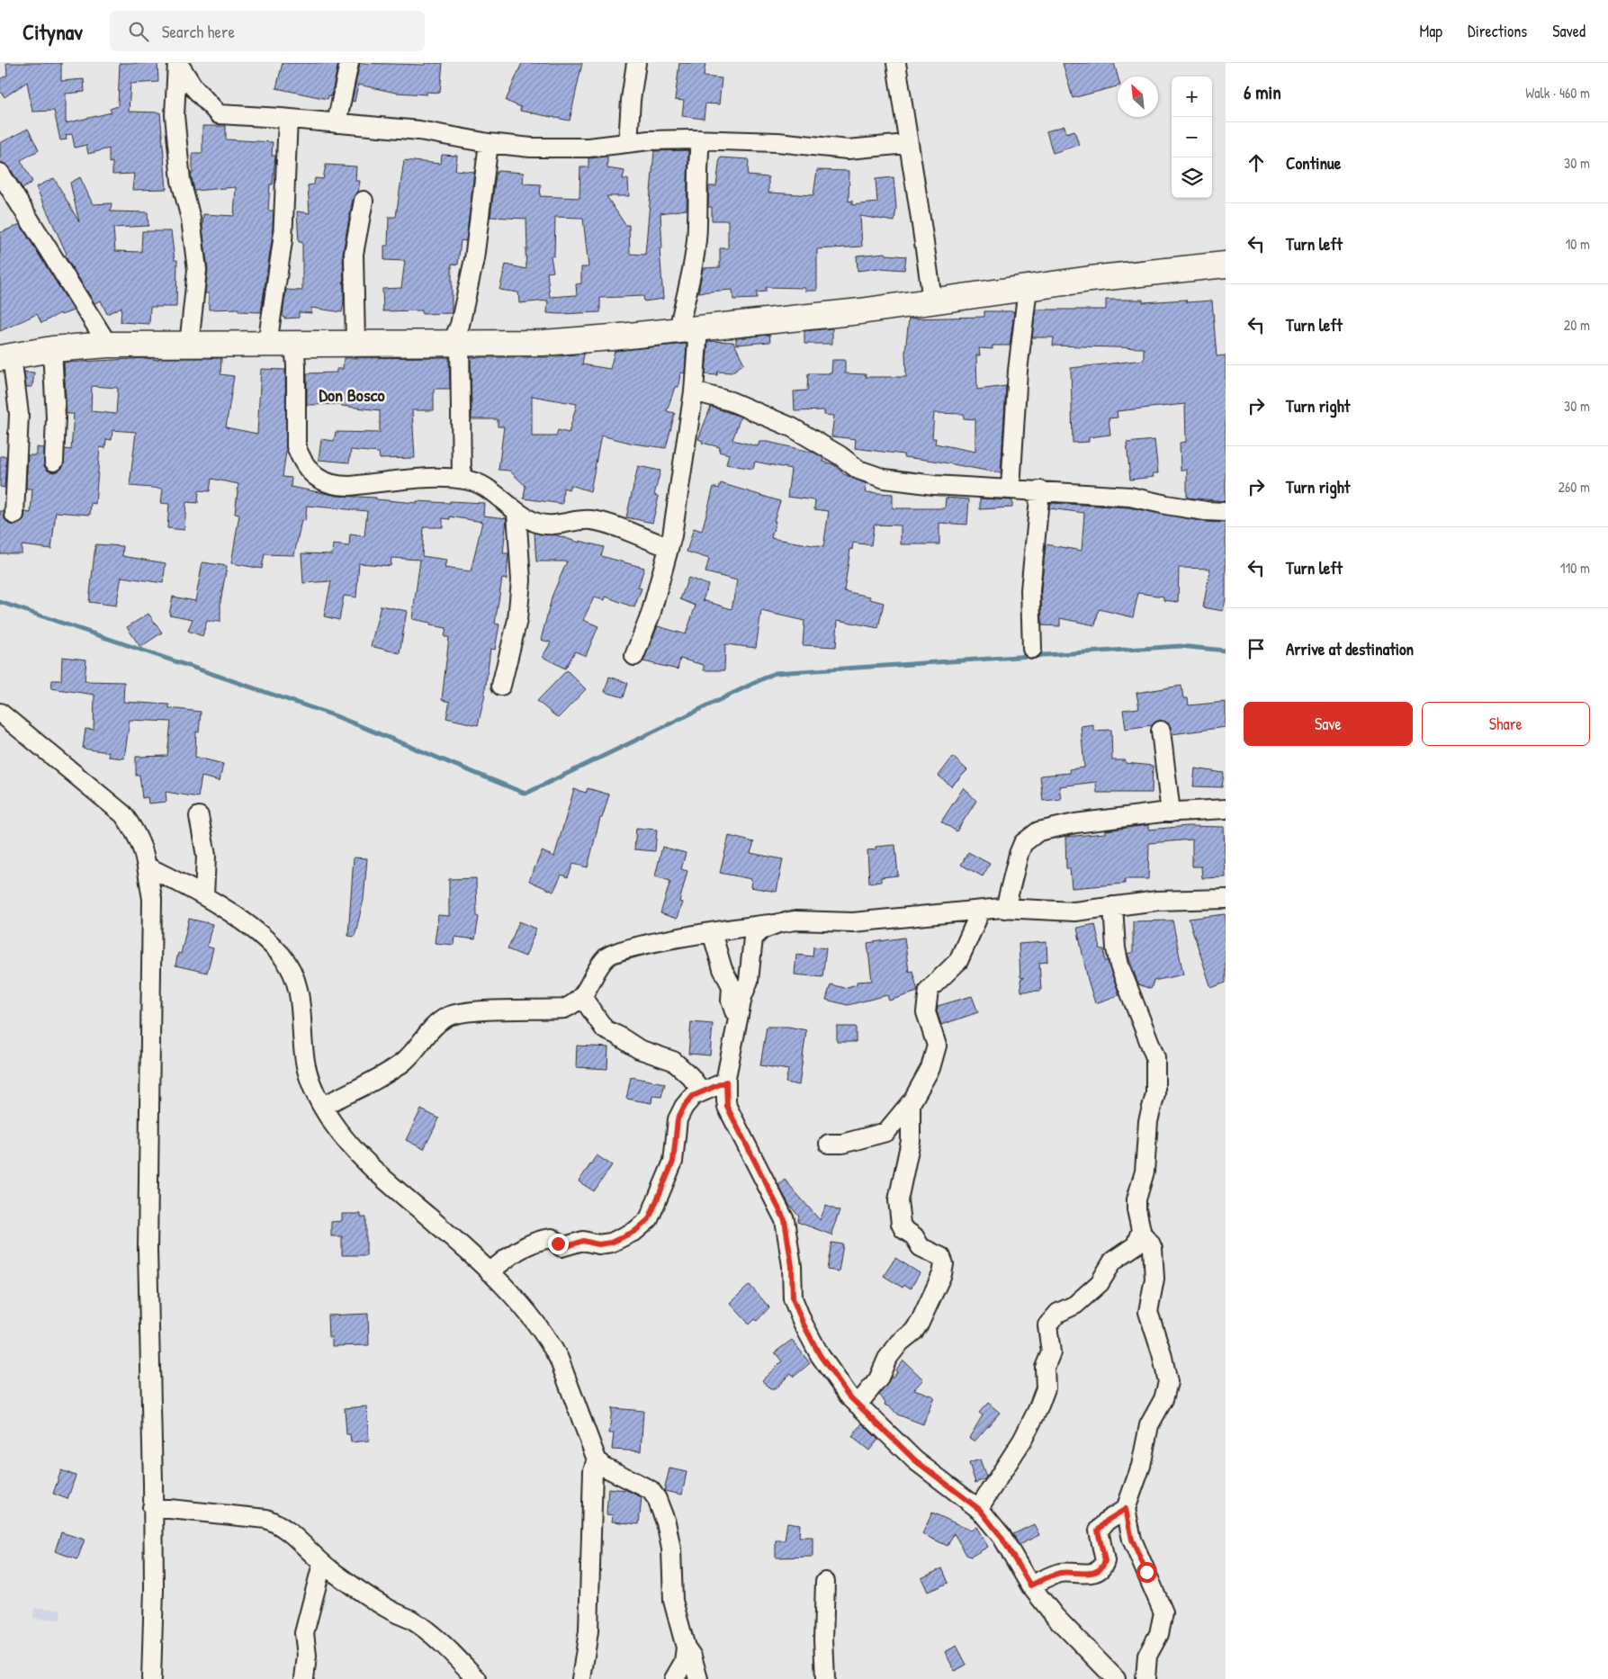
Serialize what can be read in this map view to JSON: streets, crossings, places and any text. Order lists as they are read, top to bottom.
{
  "districts": ["Don Bosco"],
  "north": "top left",
  "page": {
    "header": "Citynav",
    "search": "Search here",
    "nav": ["Map", "Directions", "Saved"],
    "heading": ["6 min", "Walk · 460 m"],
    "map_buttons": ["+", "−"],
    "list": [
      ["Continue", "30 m"],
      ["Turn left", "10 m"],
      ["Turn left", "20 m"],
      ["Turn right", "30 m"],
      ["Turn right", "260 m"],
      ["Turn left", "110 m"],
      "Arrive at destination"
    ],
    "buttons": ["Save", "Share"]
  }
}
